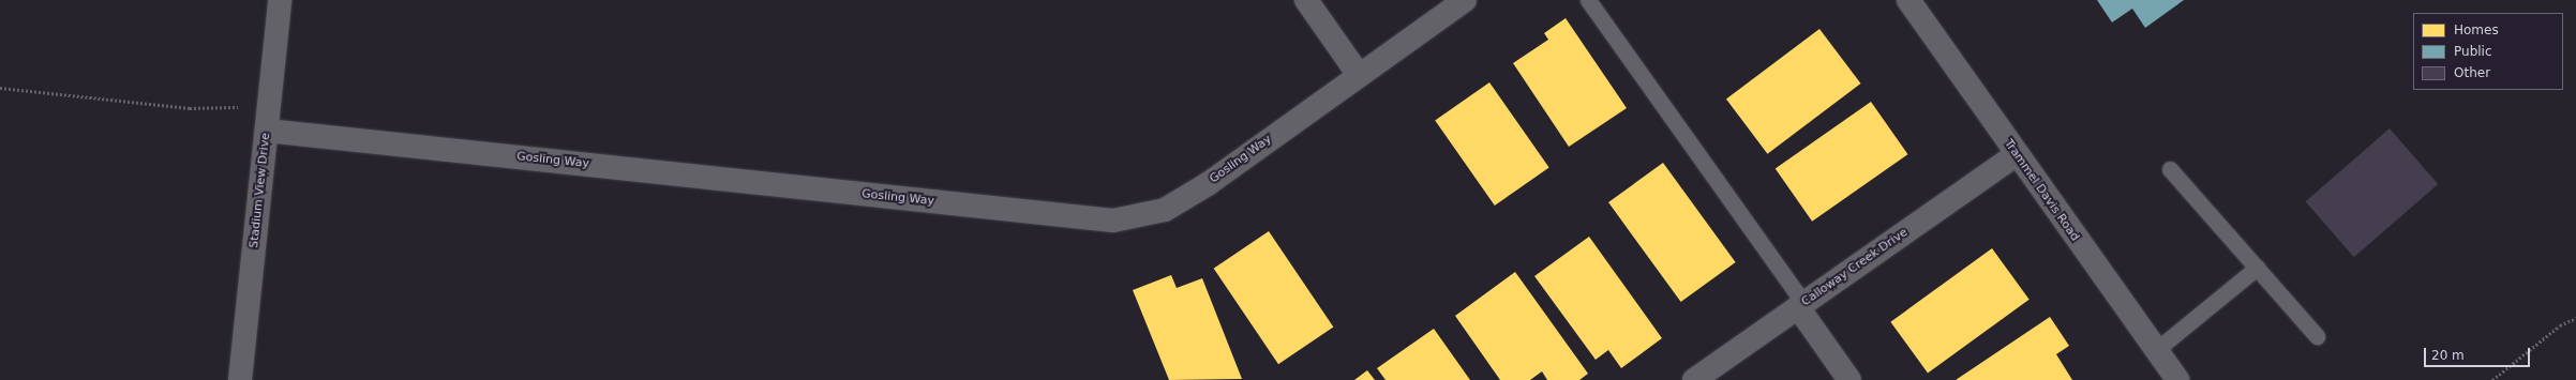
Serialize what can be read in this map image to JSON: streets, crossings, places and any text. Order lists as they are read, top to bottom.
{
  "streets": {
    "street": [
      "Gosling Way",
      "Stadium View Drive",
      "Trammel Davis Road",
      "Calloway Creek Drive"
    ]
  },
  "crossings": [
    ["Gosling Way", "Stadium View Drive"],
    ["Trammel Davis Road", "Calloway Creek Drive"]
  ],
  "legend": ["Homes", "Public", "Other"],
  "scale_bar": "20 m"
}
